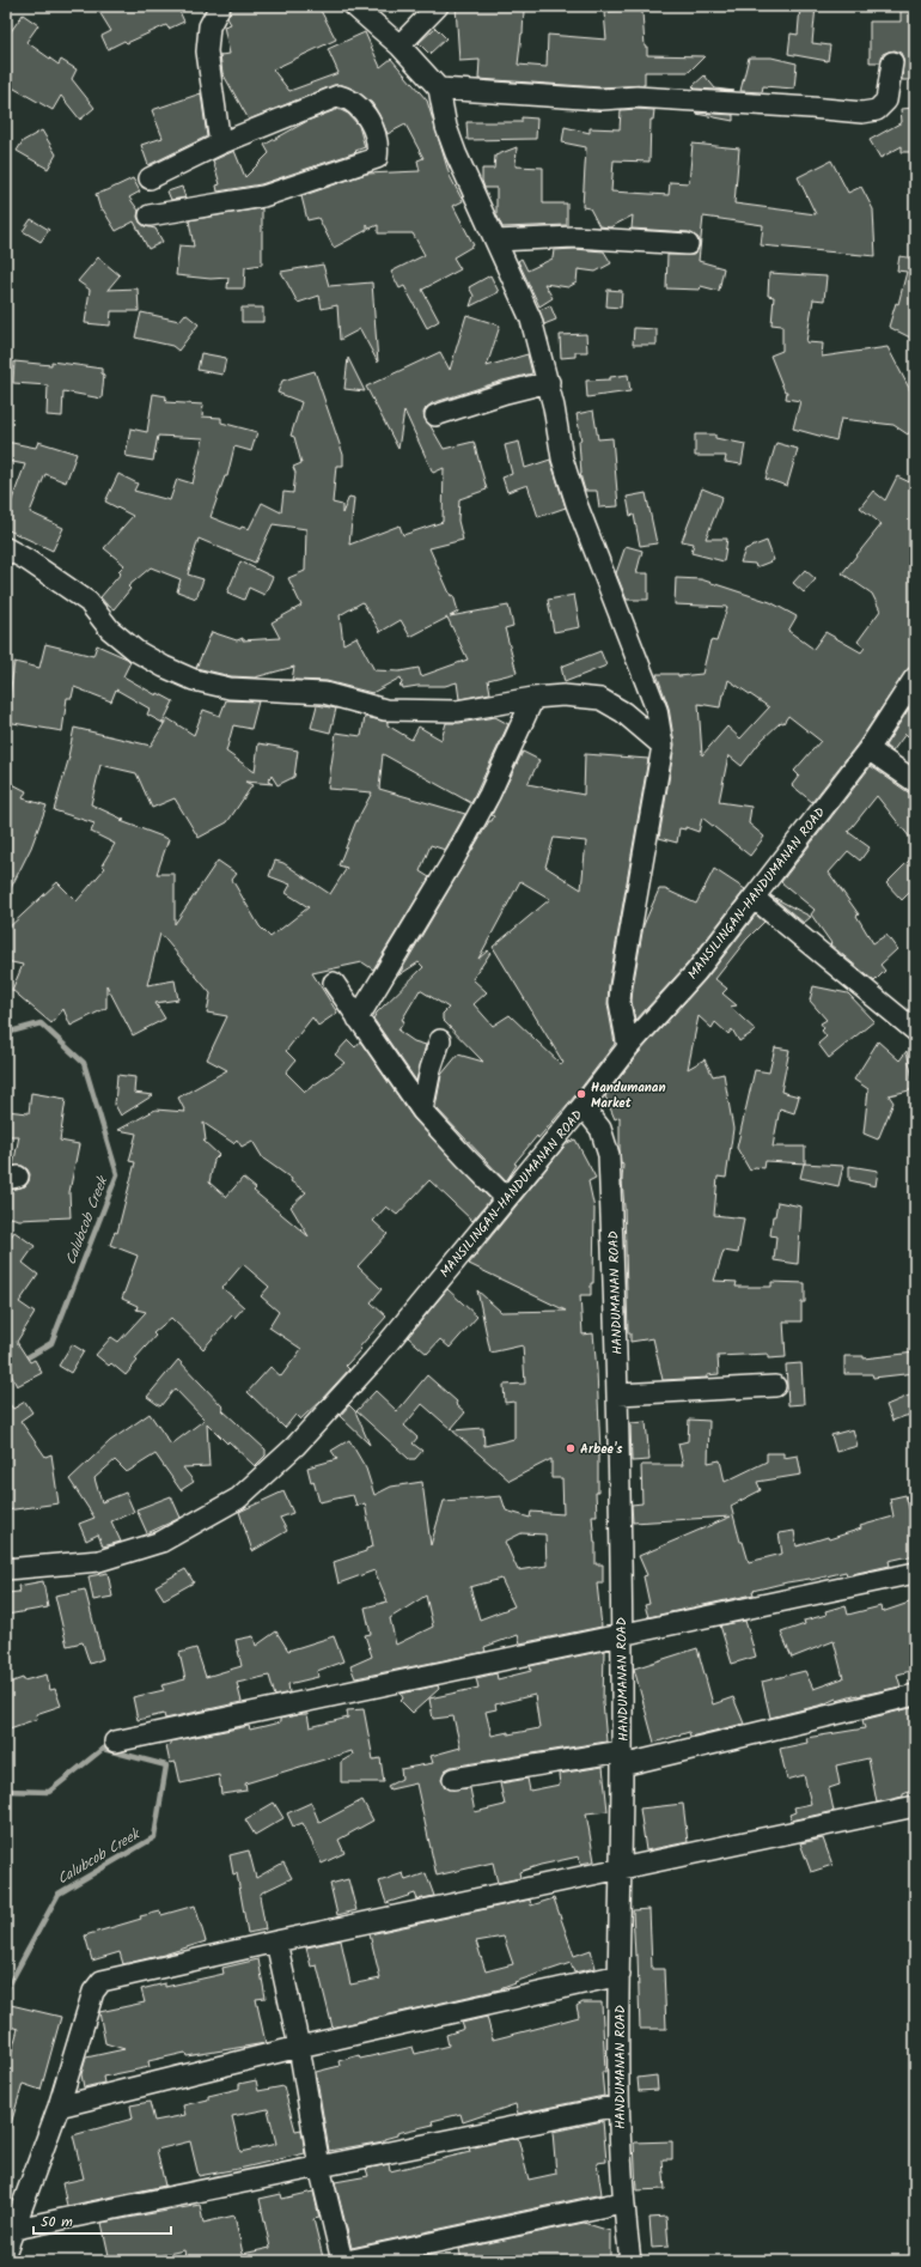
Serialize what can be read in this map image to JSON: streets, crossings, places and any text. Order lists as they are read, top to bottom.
{
  "streets": {
    "street": ["MANSILINGAN-HANDUMANAN ROAD", "HANDUMANAN ROAD"]
  },
  "crossings": [
    ["MANSILINGAN-HANDUMANAN ROAD", "HANDUMANAN ROAD"]
  ],
  "water": ["Calubcob Creek"],
  "places": ["Handumanan Market", "Arbee's"],
  "scale_bar": "50 m"
}
